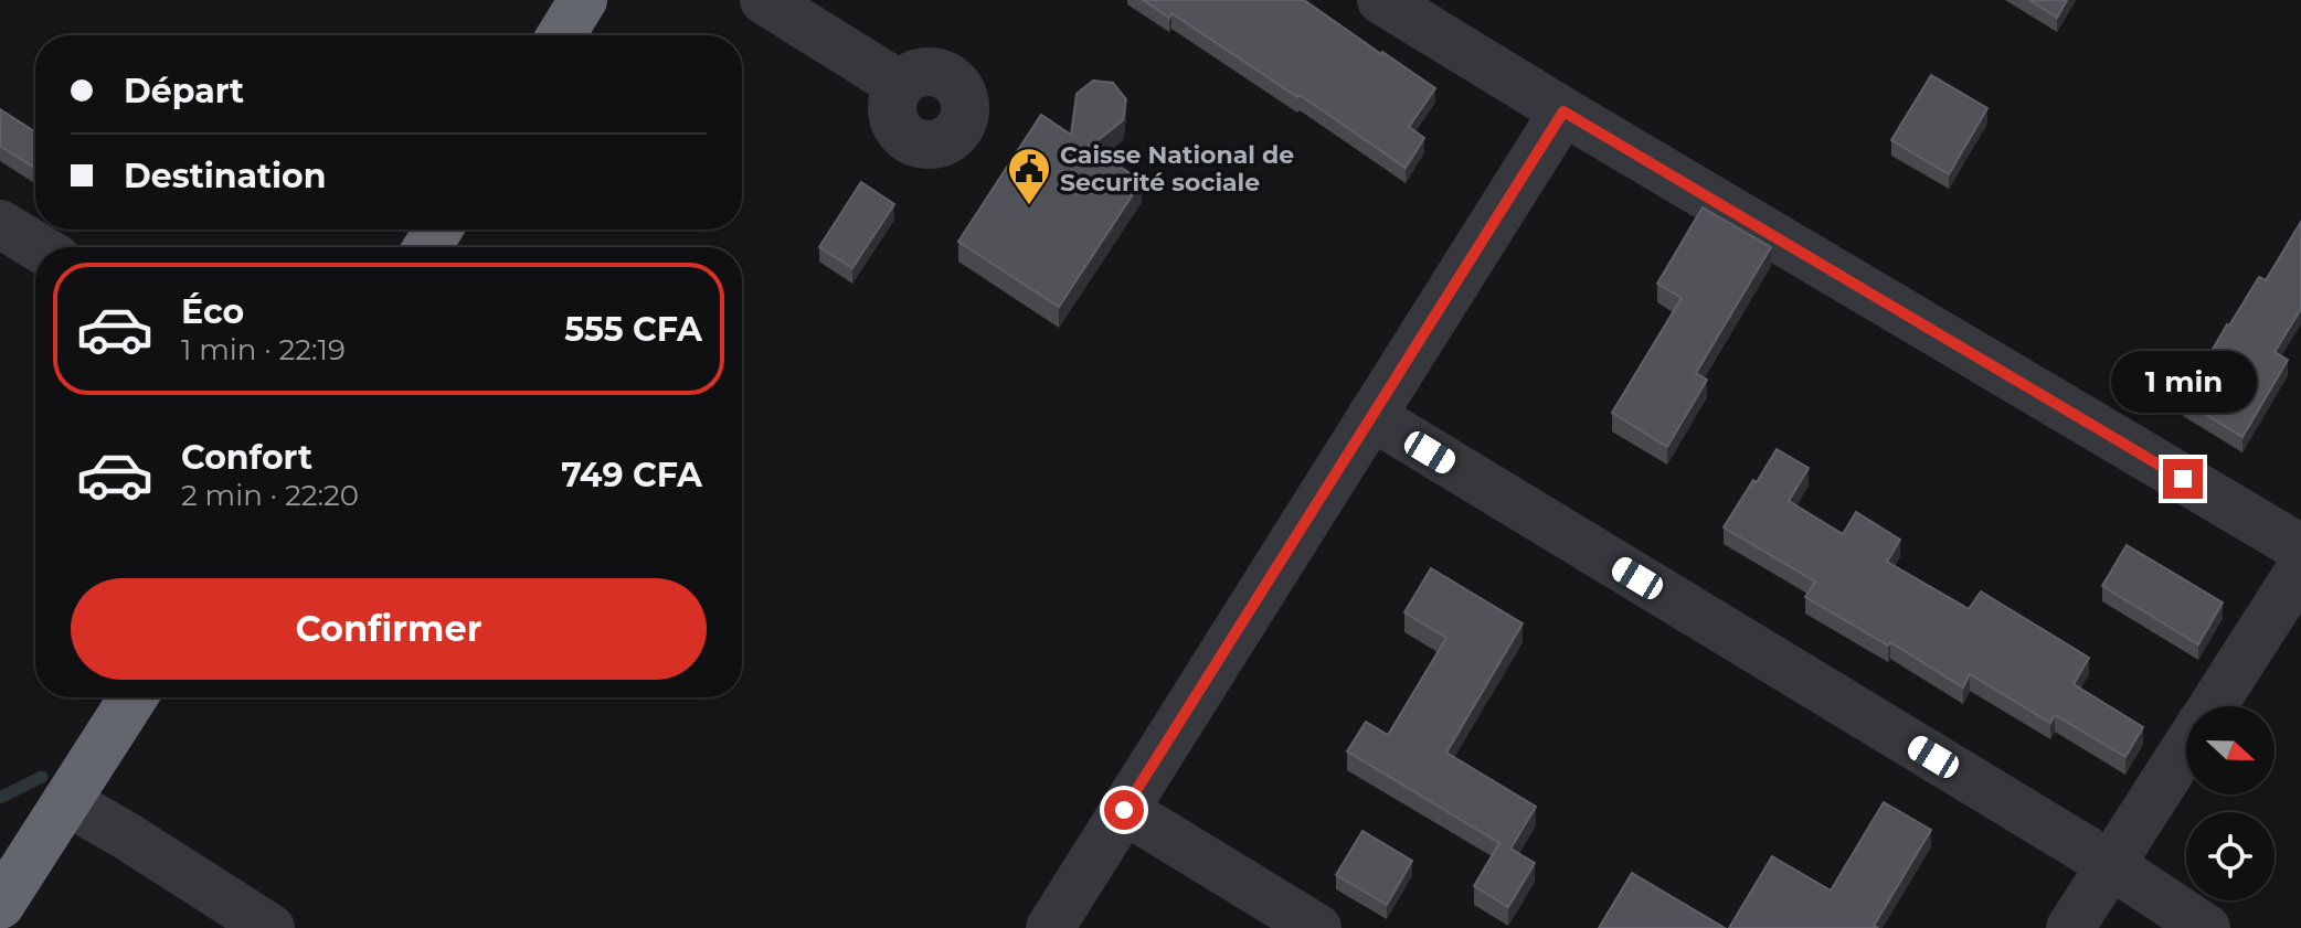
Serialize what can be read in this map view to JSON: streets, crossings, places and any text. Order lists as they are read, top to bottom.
{
  "places": {
    "public building": ["Caisse National de Securité sociale"]
  },
  "north": "right",
  "page": {
    "banner": ["Départ", "Destination"],
    "list": [
      {
        "name": "Éco",
        "note": "1 min · 22:19",
        "value": "555 CFA"
      },
      {
        "name": "Confort",
        "note": "2 min · 22:20",
        "value": "749 CFA"
      }
    ],
    "bubble": "1 min",
    "buttons": "Confirmer"
  }
}
